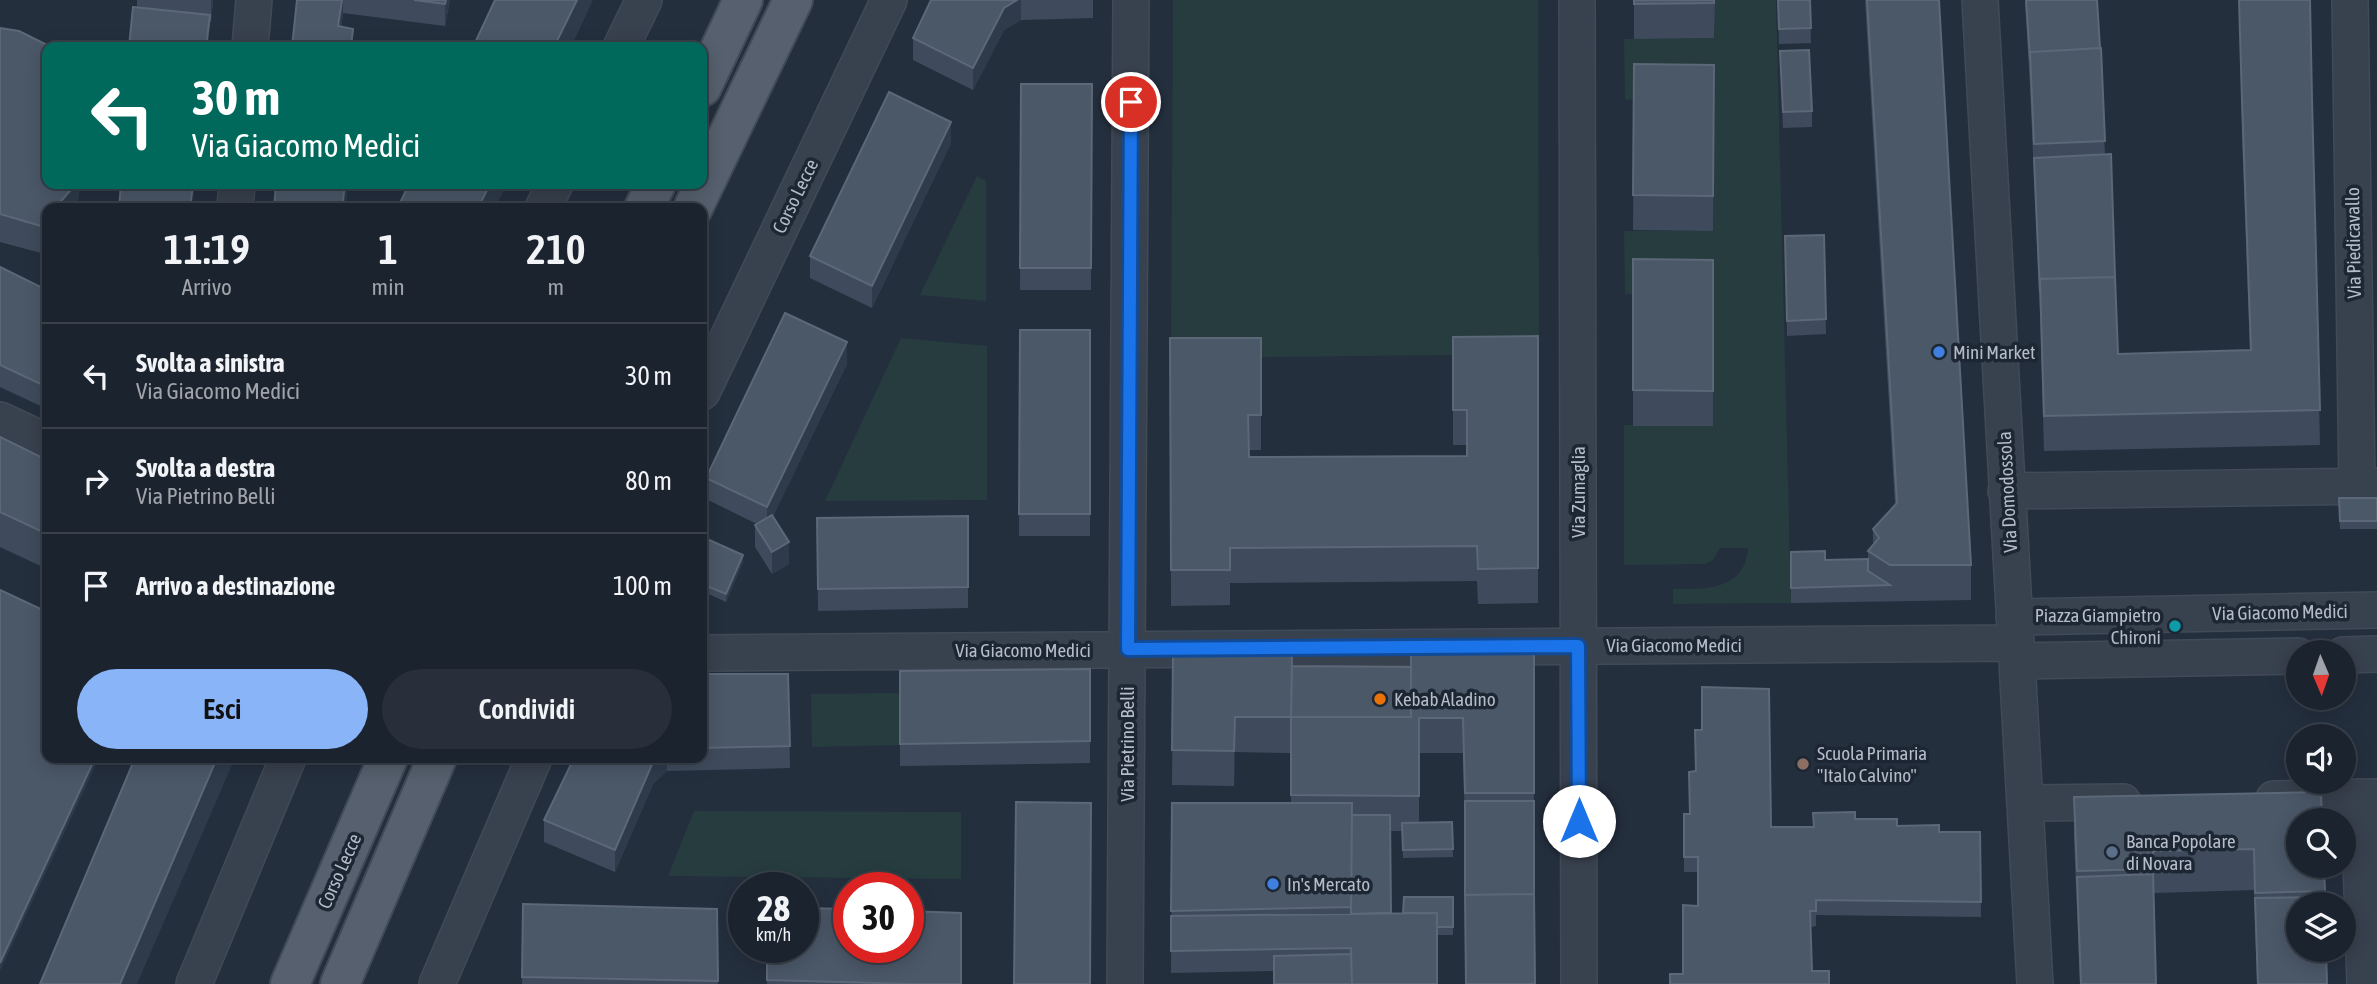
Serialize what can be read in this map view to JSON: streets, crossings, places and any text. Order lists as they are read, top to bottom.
{
  "streets": {
    "main road": ["Corso Lecce"],
    "street": [
      "Via Piedicavallo",
      "Via Zumaglia",
      "Via Domodossola",
      "Via Giacomo Medici",
      "Via Pietrino Belli"
    ]
  },
  "crossings": [
    ["Via Zumaglia", "Via Giacomo Medici"],
    ["Via Domodossola", "Via Giacomo Medici"],
    ["Via Giacomo Medici", "Via Pietrino Belli"]
  ],
  "places": [
    "Mini Market",
    "Piazza Giampietro Chironi",
    "Kebab Aladino",
    "Scuola Primaria \"Italo Calvino\"",
    "Banca Popolare di Novara",
    "In's Mercato"
  ],
  "north": "bottom",
  "page": {
    "turn": ["30 m", "Via Giacomo Medici"],
    "eta": [
      "11:19",
      "Arrivo",
      "1",
      "min",
      "210",
      "m"
    ],
    "list": [
      {
        "name": "Svolta a sinistra",
        "note": "Via Giacomo Medici",
        "value": "30 m"
      },
      {
        "name": "Svolta a destra",
        "note": "Via Pietrino Belli",
        "value": "80 m"
      },
      {
        "name": "Arrivo a destinazione",
        "value": "100 m"
      }
    ],
    "buttons": ["Esci", "Condividi"],
    "speed": "28 km/h",
    "limit": "30"
  }
}
